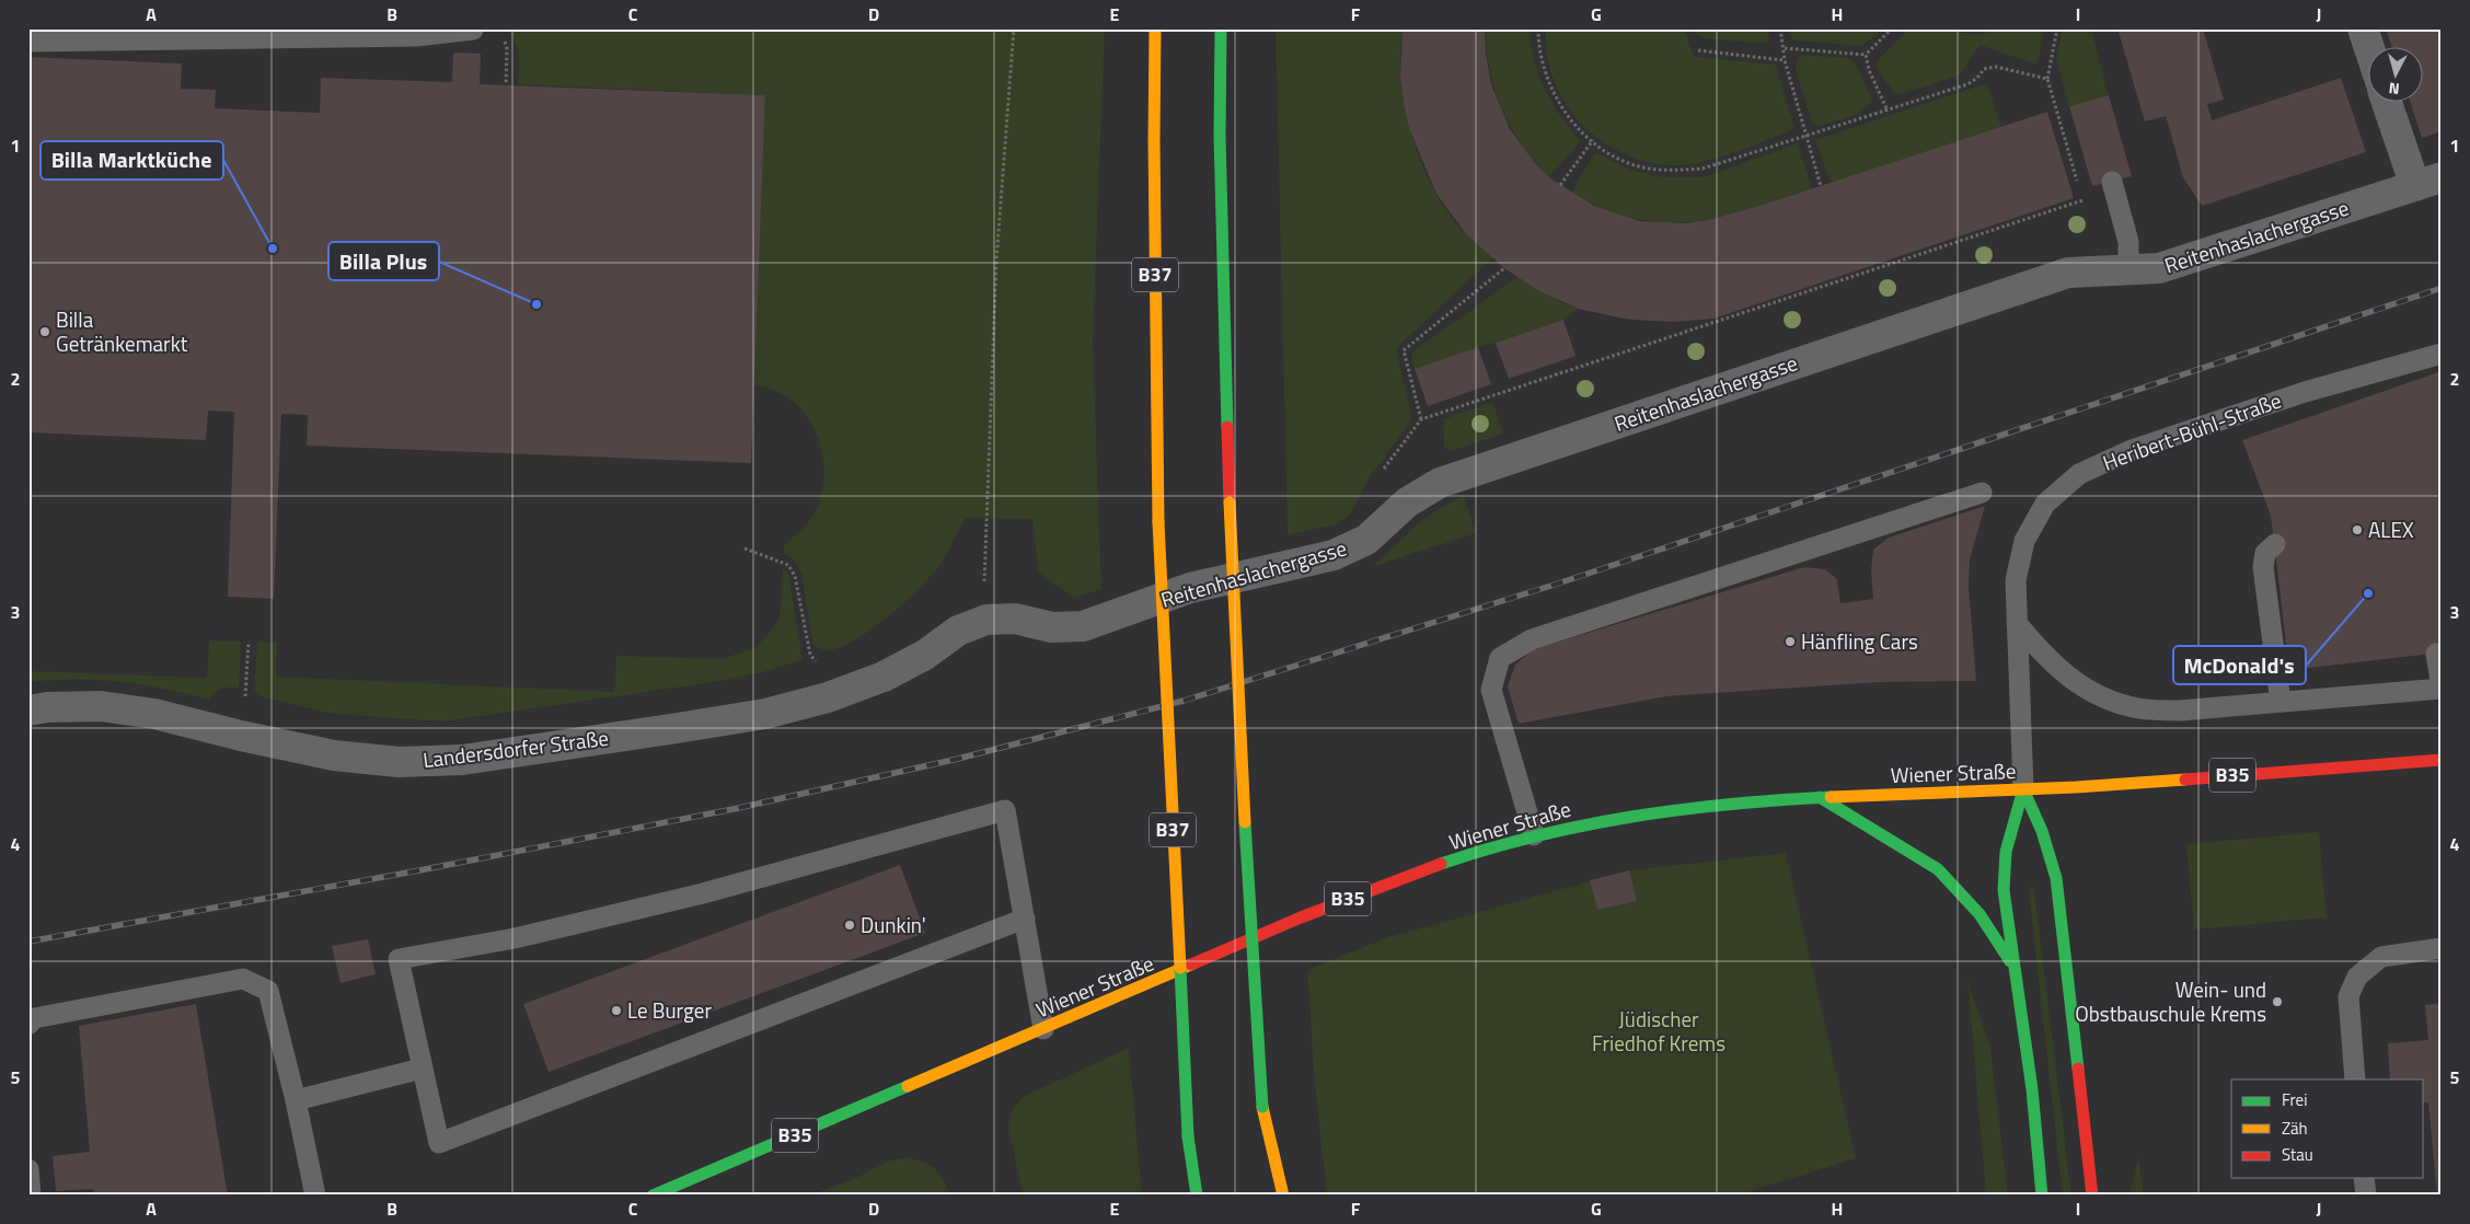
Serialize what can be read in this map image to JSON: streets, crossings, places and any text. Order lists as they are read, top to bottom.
{
  "streets": {
    "main road": ["B37", "Wiener Straße", "B35"],
    "street": ["Reitenhaslachergasse", "Landersdorfer Straße"],
    "lane": ["Heribert-Bühl-Straße"]
  },
  "crossings": [
    ["Reitenhaslachergasse", "Landersdorfer Straße"],
    ["Heribert-Bühl-Straße", "Wiener Straße"]
  ],
  "parks": ["Jüdischer Friedhof Krems"],
  "places": [
    "Billa Marktküche",
    "Billa Plus",
    "Billa Getränkemarkt",
    "ALEX",
    "McDonald's",
    "Hänfling Cars",
    "Dunkin'",
    "Wein- und Obstbauschule Krems",
    "Le Burger"
  ],
  "legend": ["Frei", "Zäh", "Stau"],
  "north": "bottom",
  "grid": {
    "columns": [
      "A",
      "B",
      "C",
      "D",
      "E",
      "F",
      "G",
      "H",
      "I",
      "J"
    ],
    "rows": [
      "1",
      "2",
      "3",
      "4",
      "5"
    ]
  }
}
